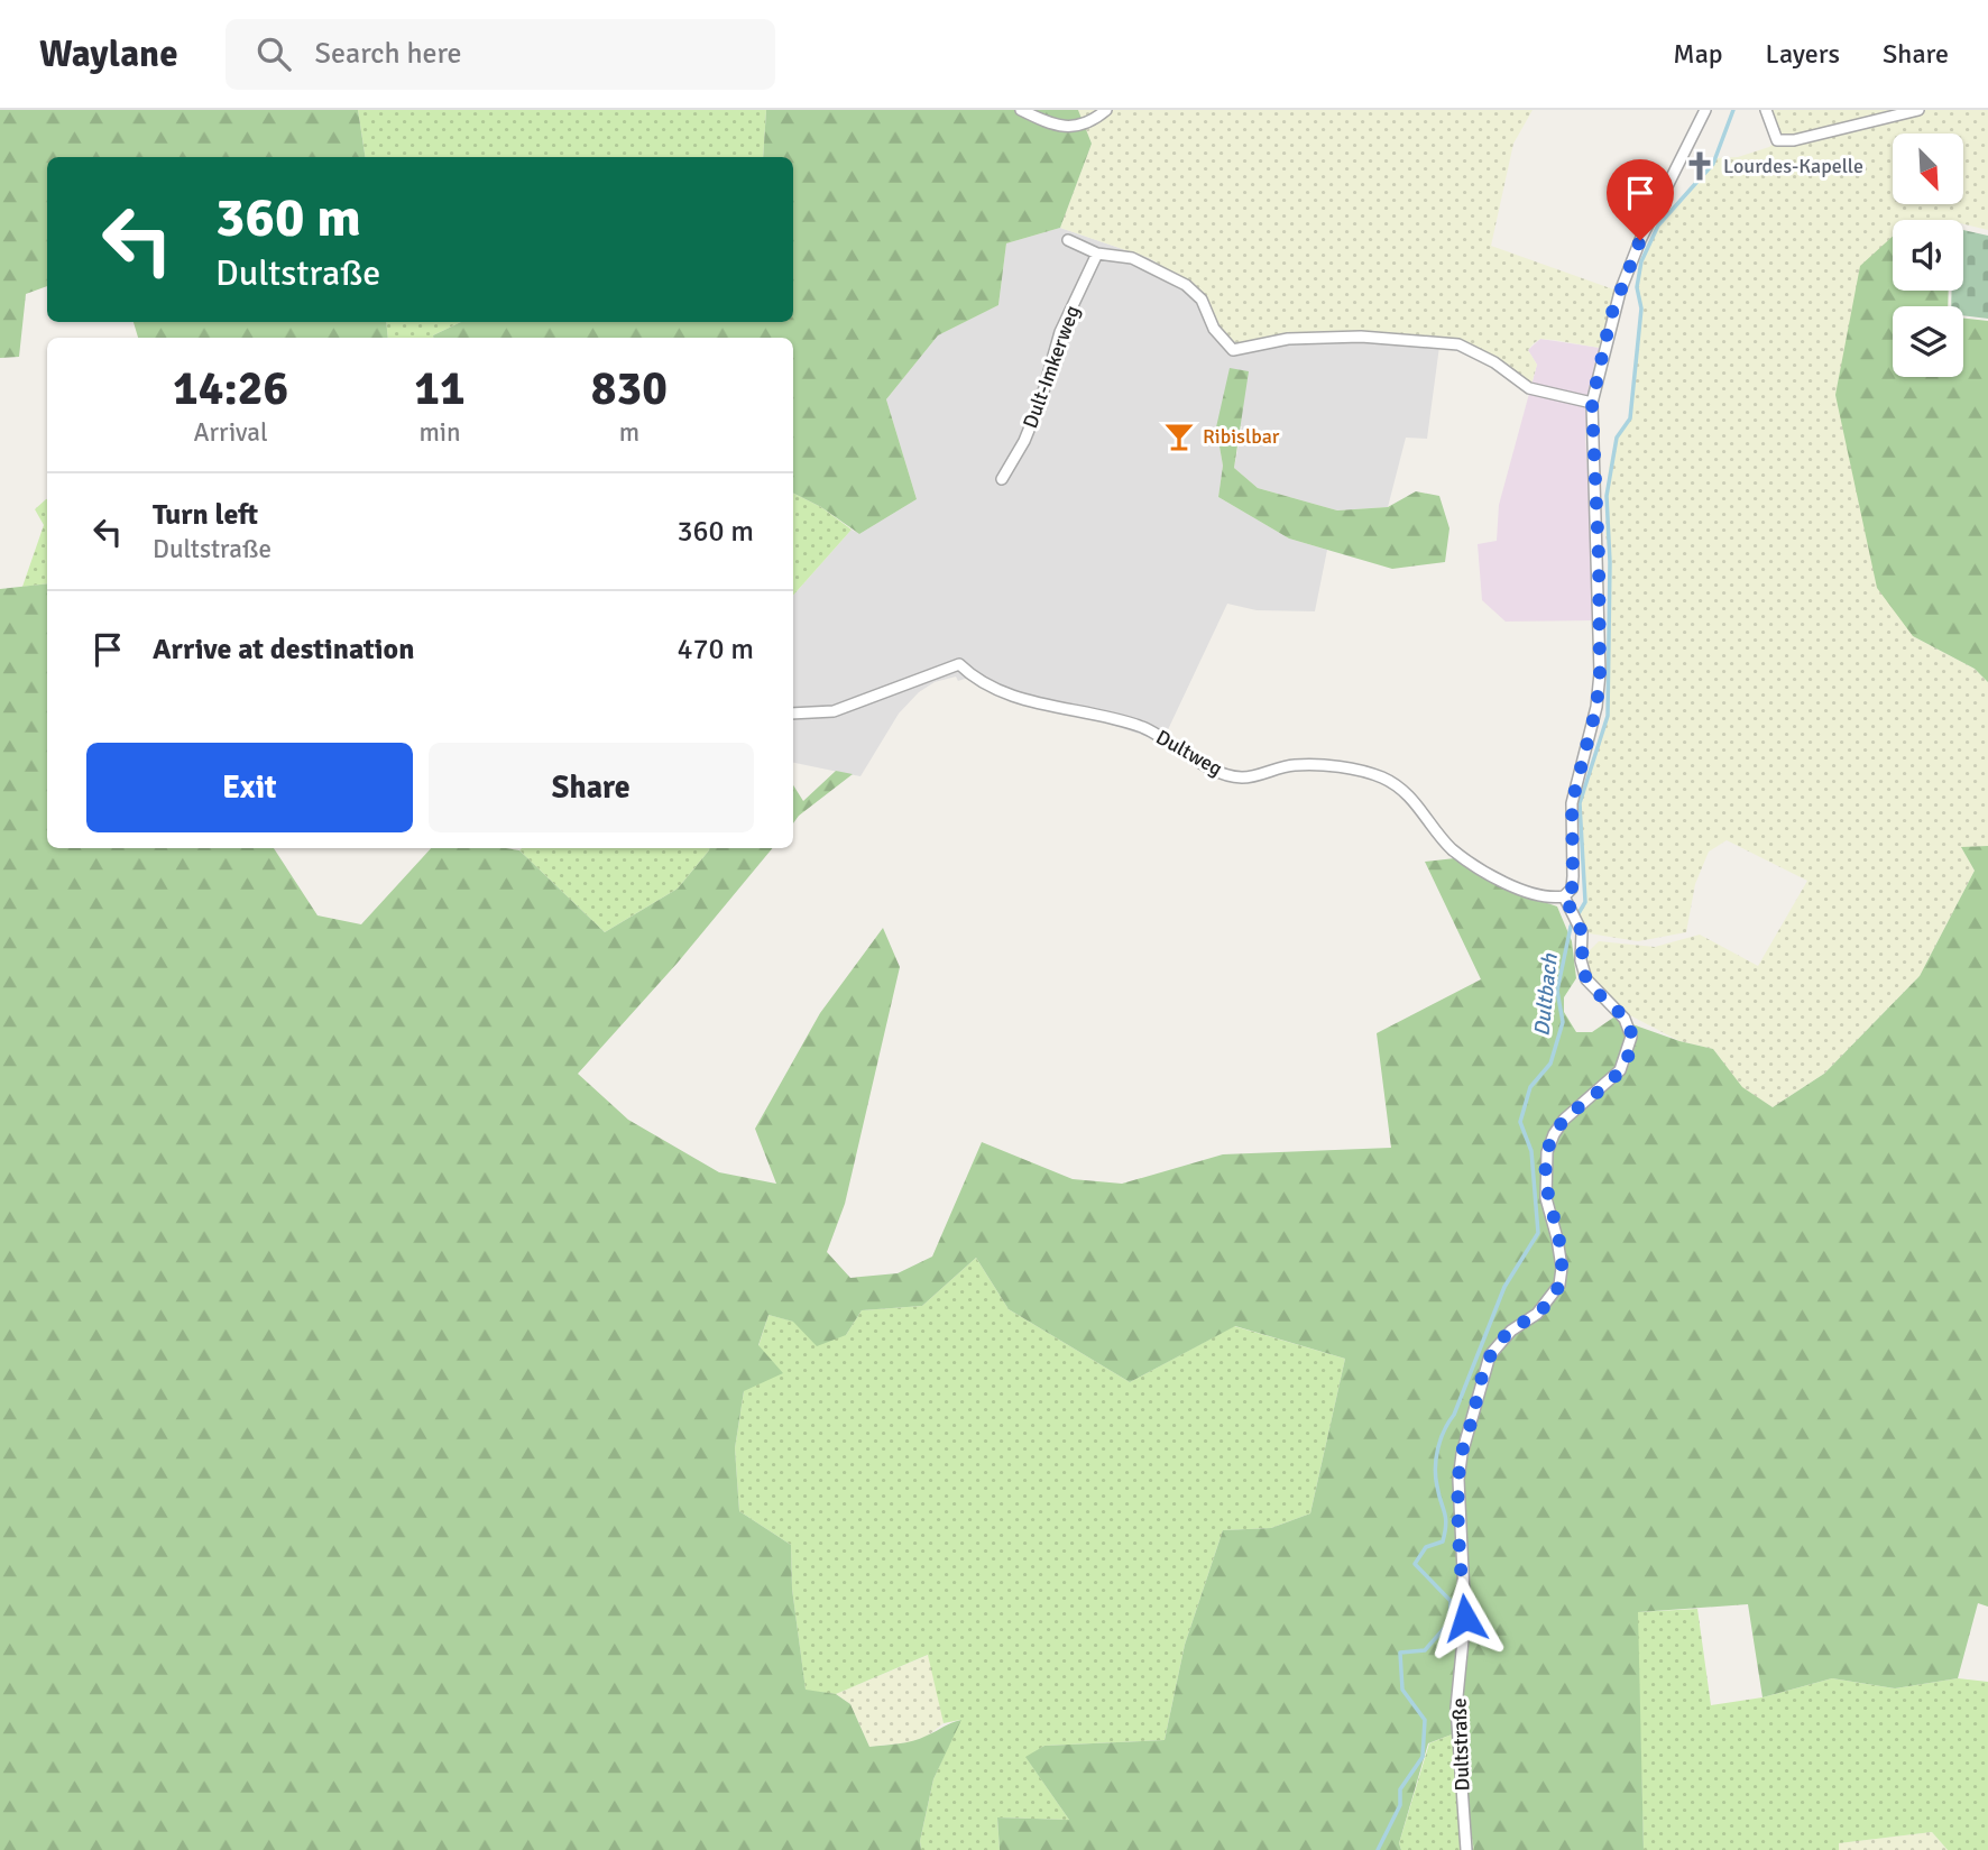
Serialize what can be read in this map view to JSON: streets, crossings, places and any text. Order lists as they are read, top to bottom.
{
  "streets": {
    "street": ["Dult-Imkerweg", "Dultweg", "Dultstraße"]
  },
  "crossings": [
    ["Dultweg", "Dultstraße"]
  ],
  "water": ["Dultbach"],
  "places": {
    "church": ["Lourdes-Kapelle"],
    "bar": ["Ribislbar"]
  },
  "north": "bottom right",
  "page": {
    "header": "Waylane",
    "search": "Search here",
    "nav": ["Map", "Layers", "Share"],
    "turn": ["360 m", "Dultstraße"],
    "eta": [
      "14:26",
      "Arrival",
      "11",
      "min",
      "830",
      "m"
    ],
    "list": [
      {
        "name": "Turn left",
        "note": "Dultstraße",
        "value": "360 m"
      },
      {
        "name": "Arrive at destination",
        "value": "470 m"
      }
    ],
    "buttons": ["Exit", "Share"]
  }
}
